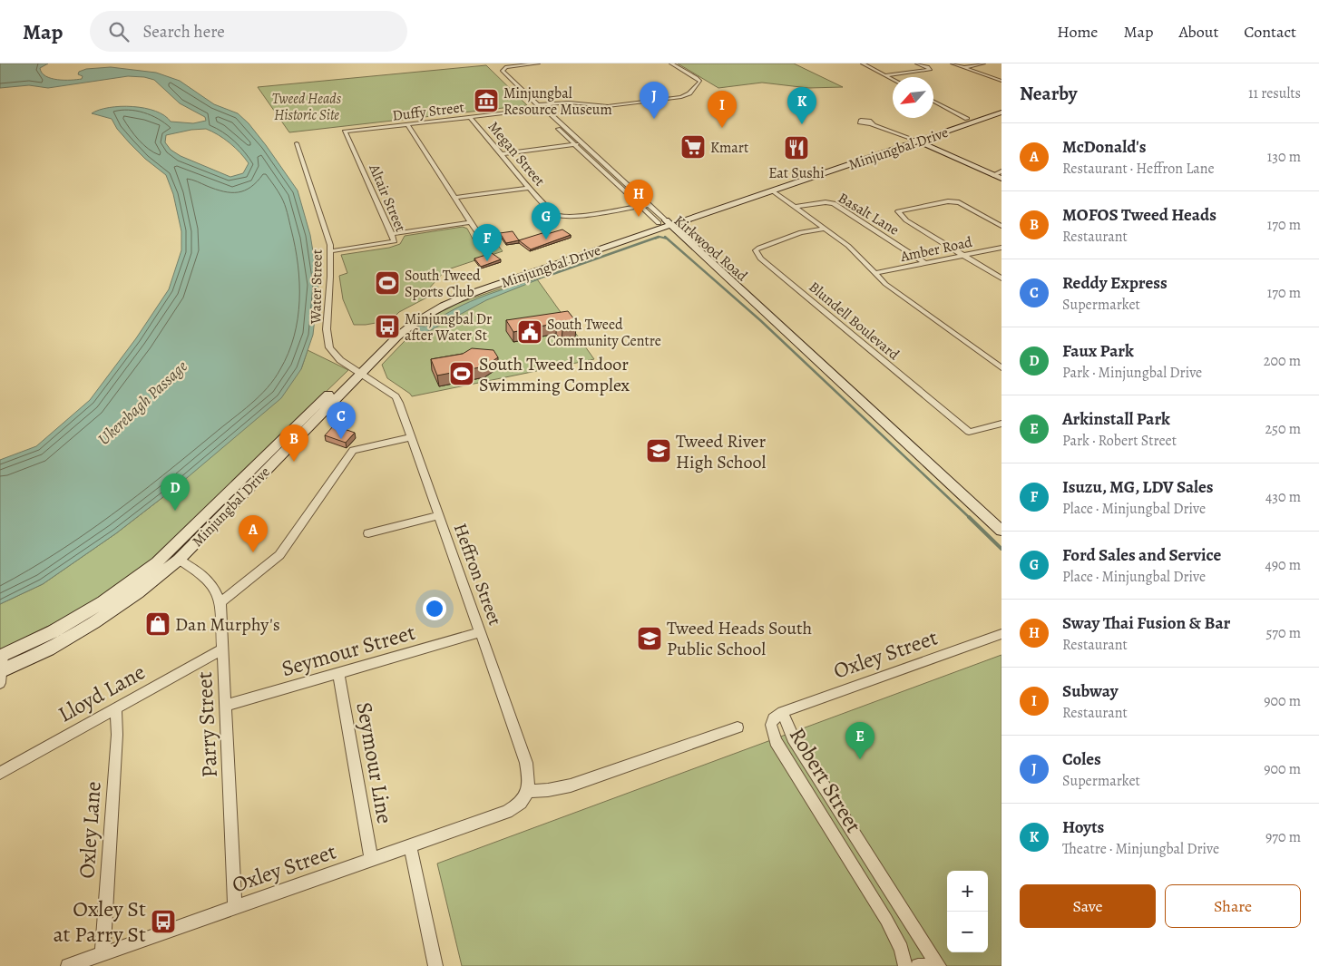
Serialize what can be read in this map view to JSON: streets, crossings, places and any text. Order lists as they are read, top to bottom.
{
  "streets": {
    "main road": ["Minjungbal Drive", "Kirkwood Road"],
    "street": [
      "Duffy Street",
      "Megan Street",
      "Altair Street",
      "Basalt Lane",
      "Amber Road",
      "Water Street",
      "Blundell Boulevard",
      "Heffron Street",
      "Seymour Street",
      "Oxley Street",
      "Lloyd Lane",
      "Parry Street",
      "Seymour Line",
      "Robert Street",
      "Oxley Lane"
    ]
  },
  "crossings": [
    ["Duffy Street", "Megan Street"],
    ["Duffy Street", "Altair Street"],
    ["Duffy Street", "Kirkwood Road"],
    ["Minjungbal Drive", "Kirkwood Road"],
    ["Minjungbal Drive", "Water Street"],
    ["Minjungbal Drive", "Heffron Street"],
    ["Minjungbal Drive", "Parry Street"],
    ["Megan Street", "Kirkwood Road"],
    ["Altair Street", "Water Street"],
    ["Basalt Lane", "Amber Road"],
    ["Water Street", "Heffron Street"],
    ["Heffron Street", "Seymour Street"],
    ["Heffron Street", "Oxley Street"],
    ["Seymour Street", "Parry Street"],
    ["Seymour Street", "Seymour Line"],
    ["Oxley Street", "Parry Street"],
    ["Oxley Street", "Seymour Line"],
    ["Oxley Street", "Robert Street"],
    ["Oxley Street", "Oxley Lane"],
    ["Lloyd Lane", "Parry Street"],
    ["Lloyd Lane", "Oxley Lane"]
  ],
  "water": ["Ukerebagh Passage"],
  "parks": ["Tweed Heads Historic Site"],
  "places": {
    "museum": ["Minjungbal Resource Museum"],
    "supermarket": ["Kmart"],
    "restaurant": ["Eat Sushi"],
    "sports": ["South Tweed Sports Club", "South Tweed Indoor Swimming Complex"],
    "bus stop": ["Minjungbal Dr after Water St", "Oxley St at Parry St"],
    "public building": ["South Tweed Community Centre"],
    "school or university": ["Tweed River High School", "Tweed Heads South Public School"],
    "shop": ["Dan Murphy's"]
  },
  "north": "bottom left",
  "page": {
    "header": "Map",
    "search": "Search here",
    "nav": [
      "Home",
      "Map",
      "About",
      "Contact"
    ],
    "heading": ["Nearby", "11 results"],
    "pins": [
      "J",
      "K",
      "I",
      "H",
      "G",
      "F",
      "C",
      "B",
      "D",
      "A",
      "E"
    ],
    "list": [
      {
        "mark": "A",
        "name": "McDonald's",
        "note": "Restaurant · Heffron Lane",
        "value": "130 m"
      },
      {
        "mark": "B",
        "name": "MOFOS Tweed Heads",
        "note": "Restaurant",
        "value": "170 m"
      },
      {
        "mark": "C",
        "name": "Reddy Express",
        "note": "Supermarket",
        "value": "170 m"
      },
      {
        "mark": "D",
        "name": "Faux Park",
        "note": "Park · Minjungbal Drive",
        "value": "200 m"
      },
      {
        "mark": "E",
        "name": "Arkinstall Park",
        "note": "Park · Robert Street",
        "value": "250 m"
      },
      {
        "mark": "F",
        "name": "Isuzu, MG, LDV Sales",
        "note": "Place · Minjungbal Drive",
        "value": "430 m"
      },
      {
        "mark": "G",
        "name": "Ford Sales and Service",
        "note": "Place · Minjungbal Drive",
        "value": "490 m"
      },
      {
        "mark": "H",
        "name": "Sway Thai Fusion & Bar",
        "note": "Restaurant",
        "value": "570 m"
      },
      {
        "mark": "I",
        "name": "Subway",
        "note": "Restaurant",
        "value": "900 m"
      },
      {
        "mark": "J",
        "name": "Coles",
        "note": "Supermarket",
        "value": "900 m"
      },
      {
        "mark": "K",
        "name": "Hoyts",
        "note": "Theatre · Minjungbal Drive",
        "value": "970 m"
      }
    ],
    "map_buttons": ["+", "−"],
    "buttons": ["Save", "Share"]
  }
}
